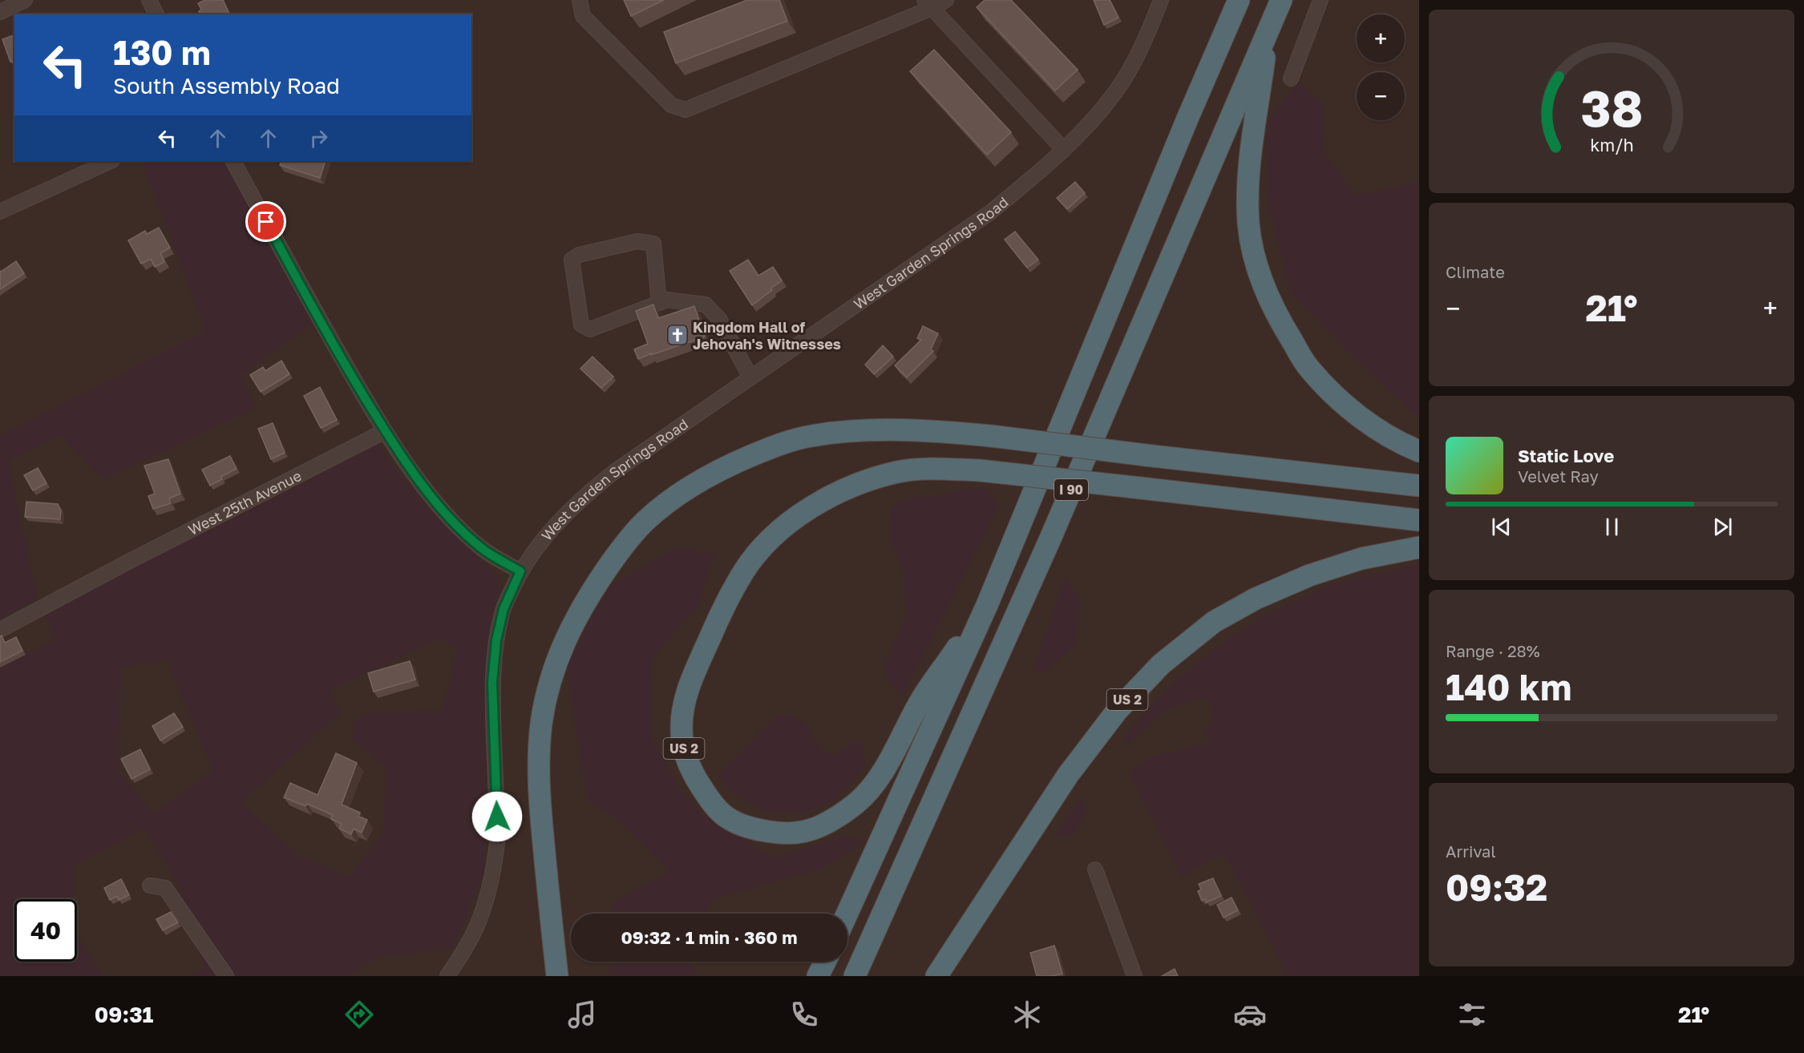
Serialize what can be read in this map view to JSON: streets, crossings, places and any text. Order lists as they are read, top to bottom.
{
  "streets": {
    "highway": ["I 90", "US 2"],
    "street": ["West Garden Springs Road", "West 25th Avenue"]
  },
  "crossings": [
    ["I 90", "US 2"]
  ],
  "places": {
    "church": ["Kingdom Hall of Jehovah's Witnesses"]
  },
  "page": {
    "map_buttons": ["+", "−"],
    "turn": ["130 m", "South Assembly Road"],
    "tile": [
      "Climate",
      ["Range · 28%", "140 km"],
      ["Arrival", "09:32"]
    ],
    "heat": ["−", "21°", "+"],
    "song": ["Static Love", "Velvet Ray"],
    "limit": "40",
    "trip": "09:32 · 1 min · 360 m",
    "tabs": ["09:31", "21°"],
    "gauge": ["38", "km/h"]
  }
}
